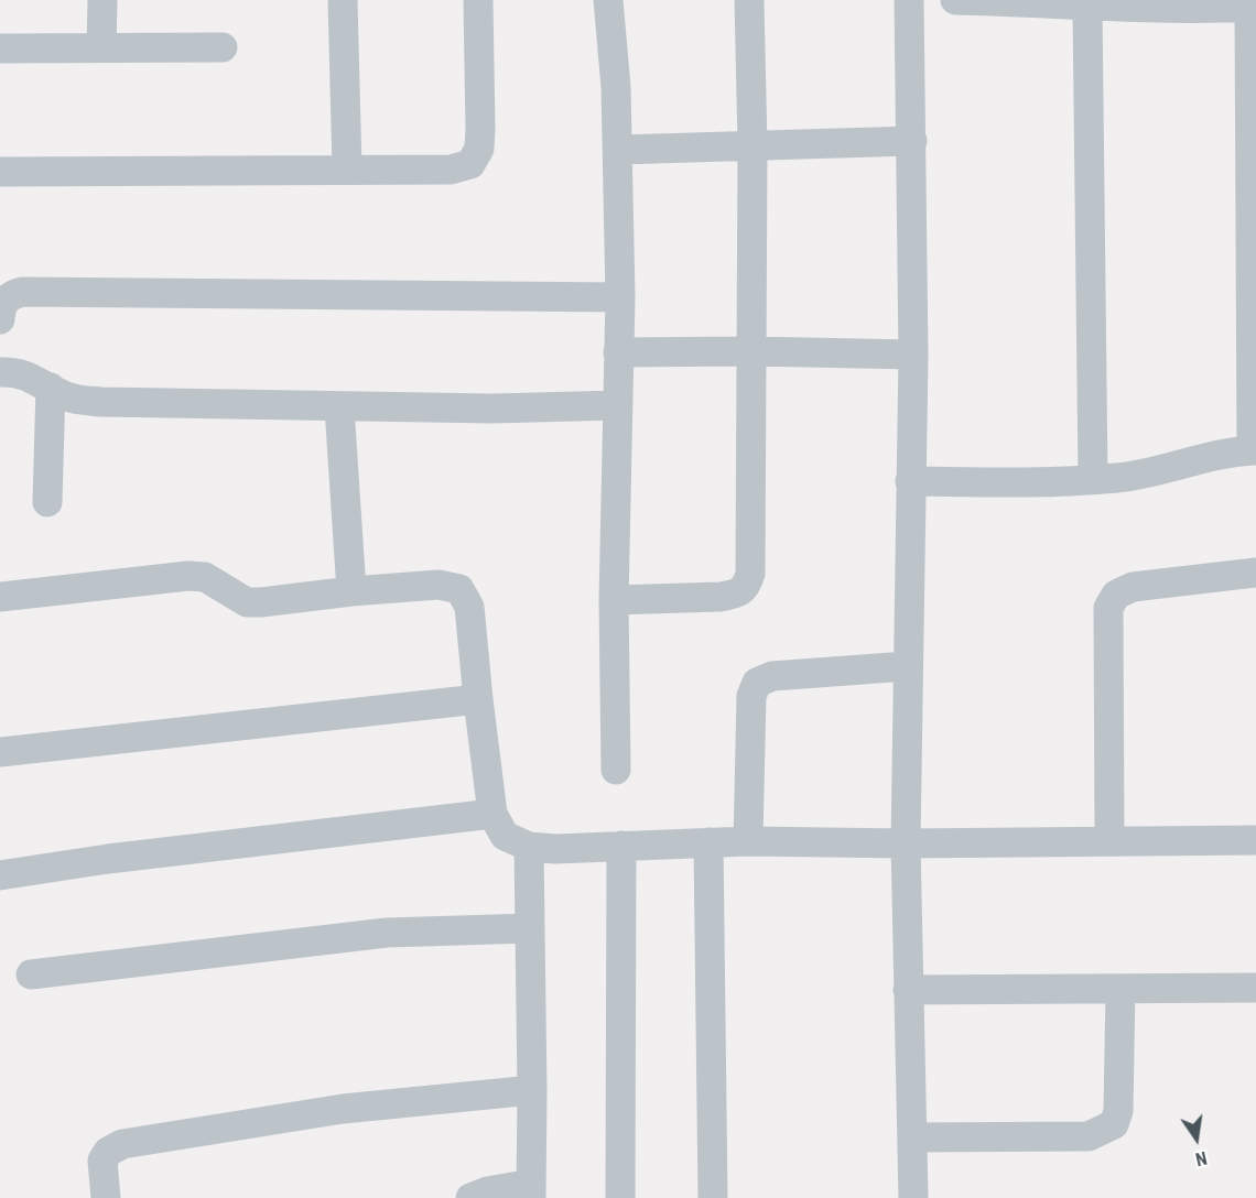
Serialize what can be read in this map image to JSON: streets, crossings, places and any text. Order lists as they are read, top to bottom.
{
  "north": "bottom"
}
